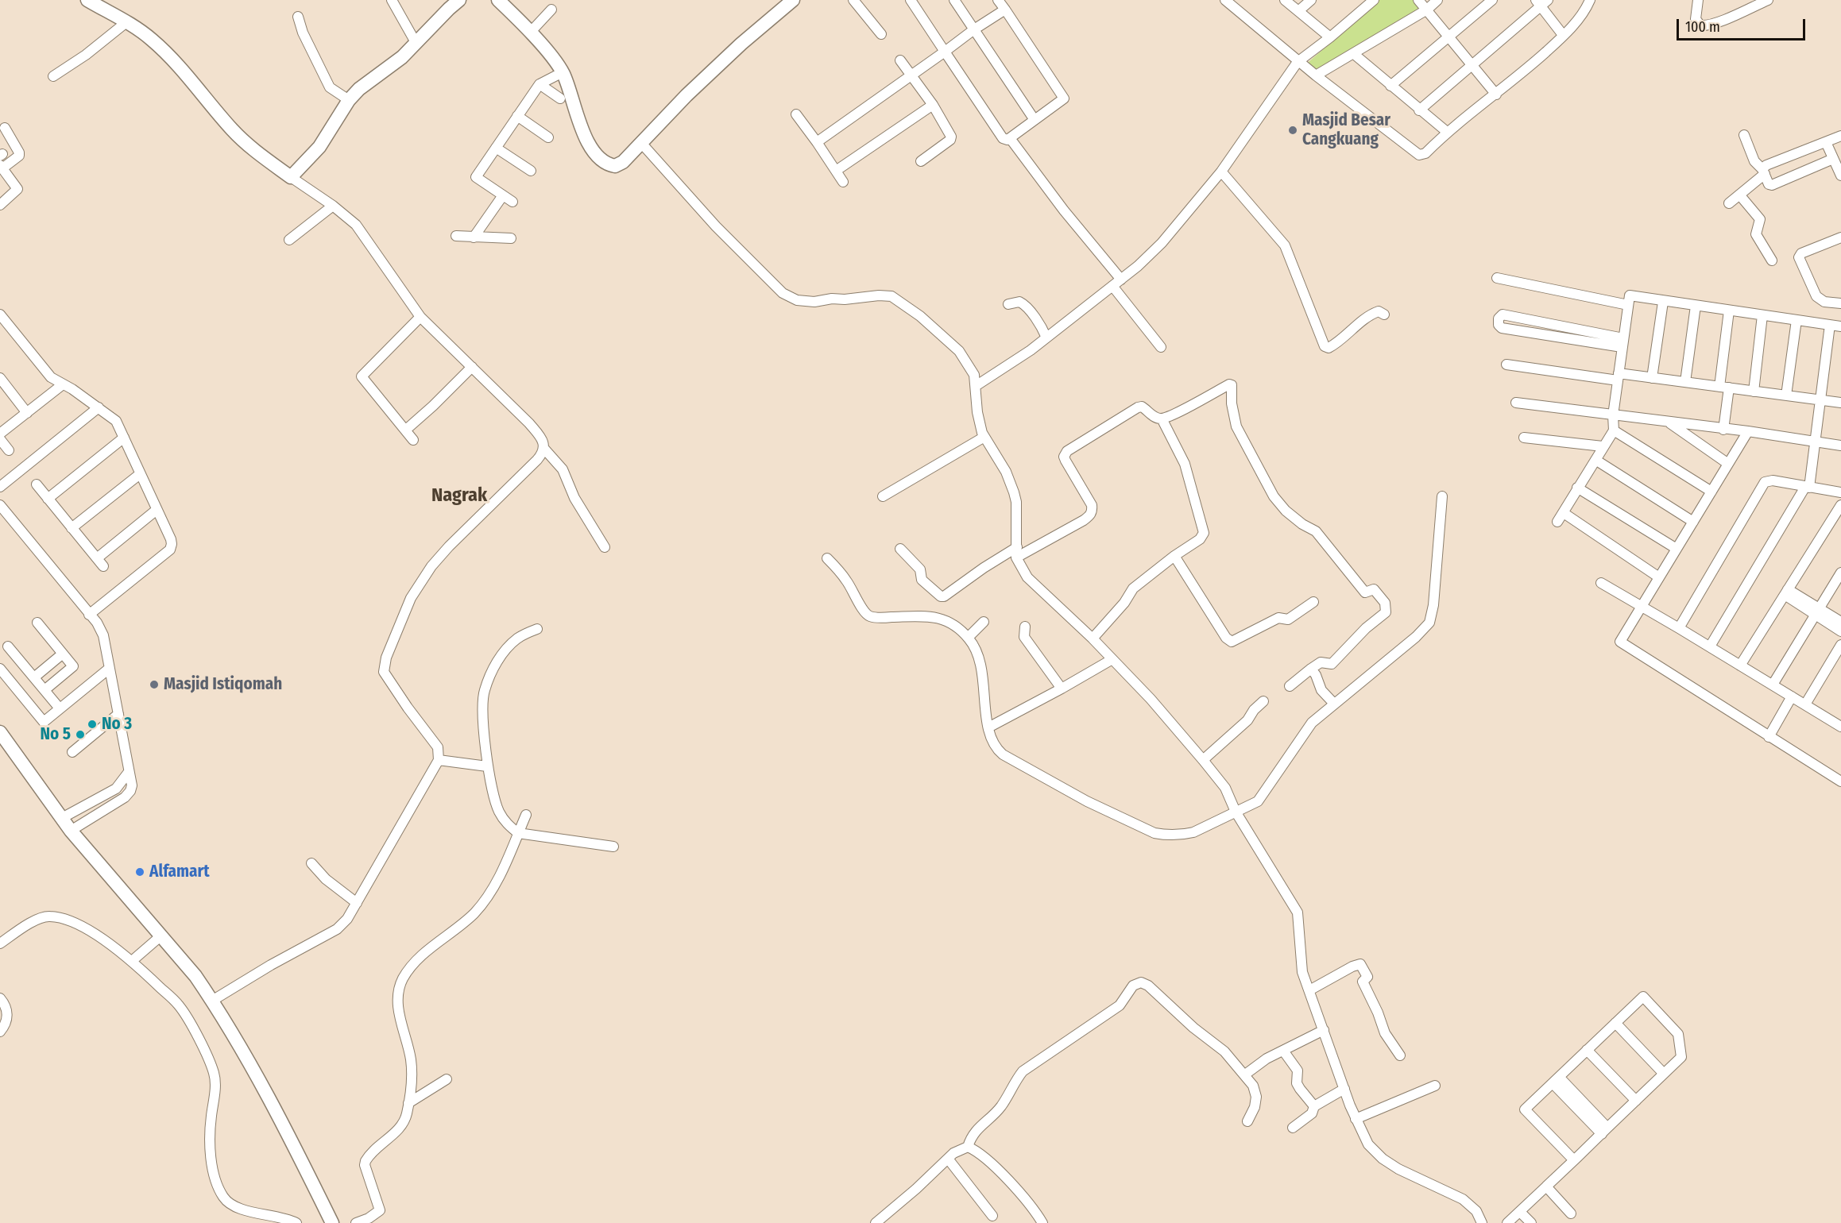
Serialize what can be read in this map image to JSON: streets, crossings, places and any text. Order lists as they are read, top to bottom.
{
  "districts": ["Nagrak"],
  "places": [
    "Masjid Besar Cangkuang",
    "Masjid Istiqomah",
    "No 3",
    "No 5",
    "Alfamart"
  ],
  "scale_bar": "100 m"
}
